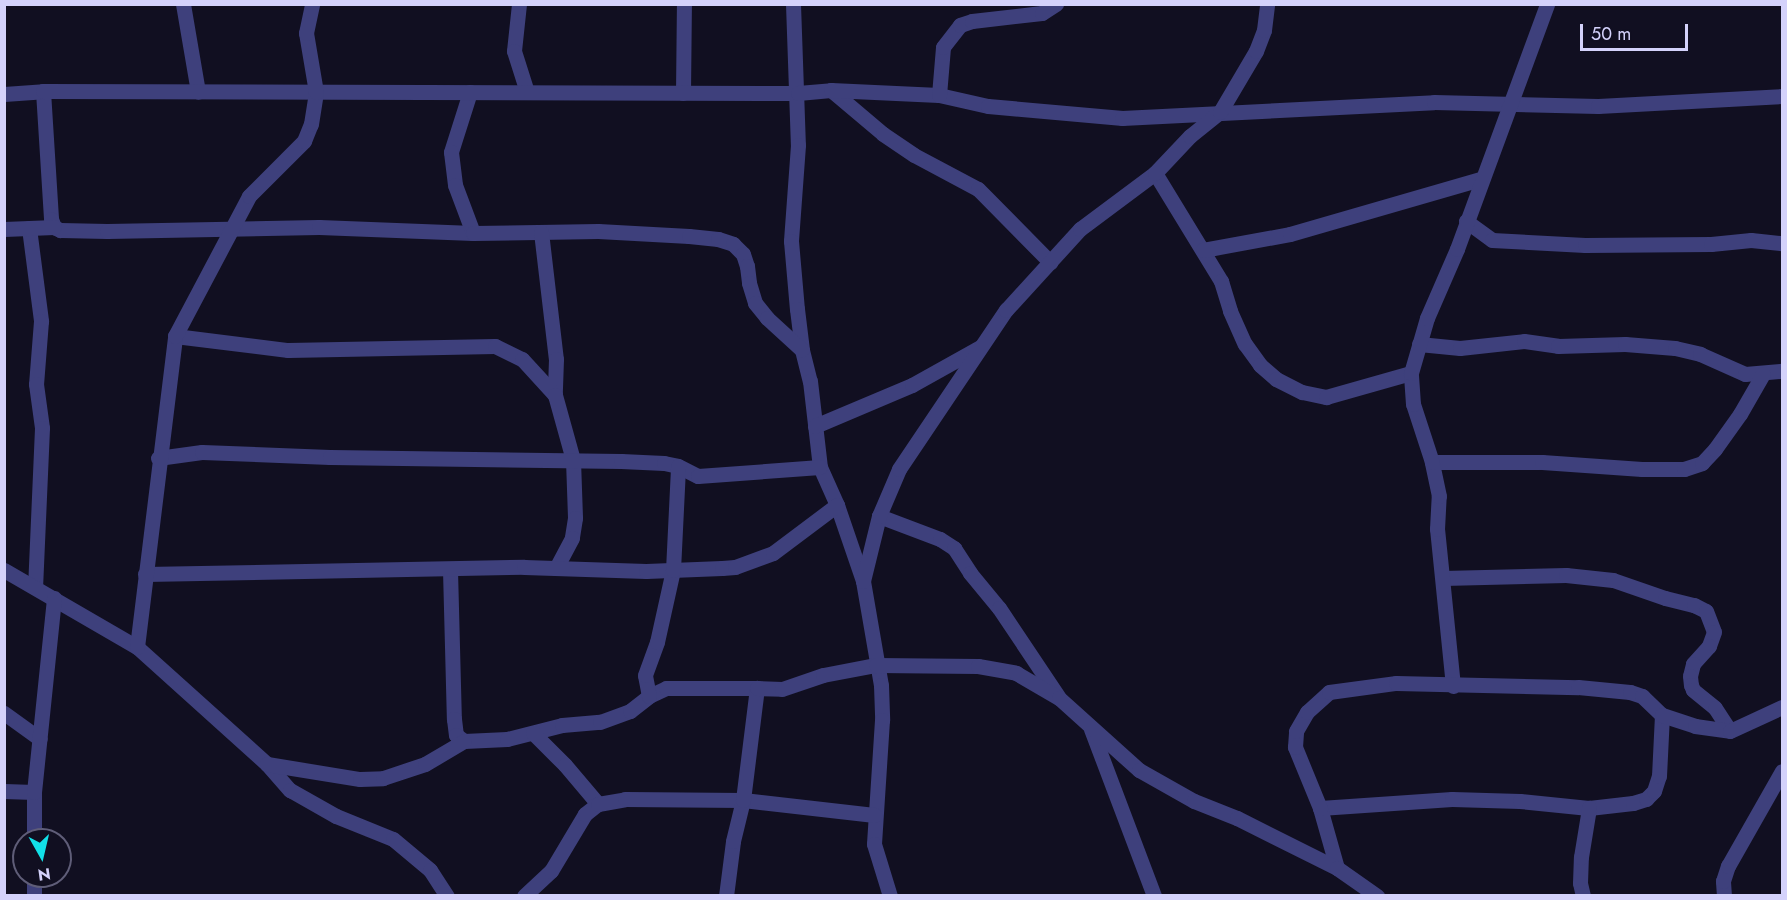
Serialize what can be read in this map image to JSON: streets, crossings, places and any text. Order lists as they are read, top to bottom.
{
  "scale_bar": "50 m",
  "north": "bottom"
}
